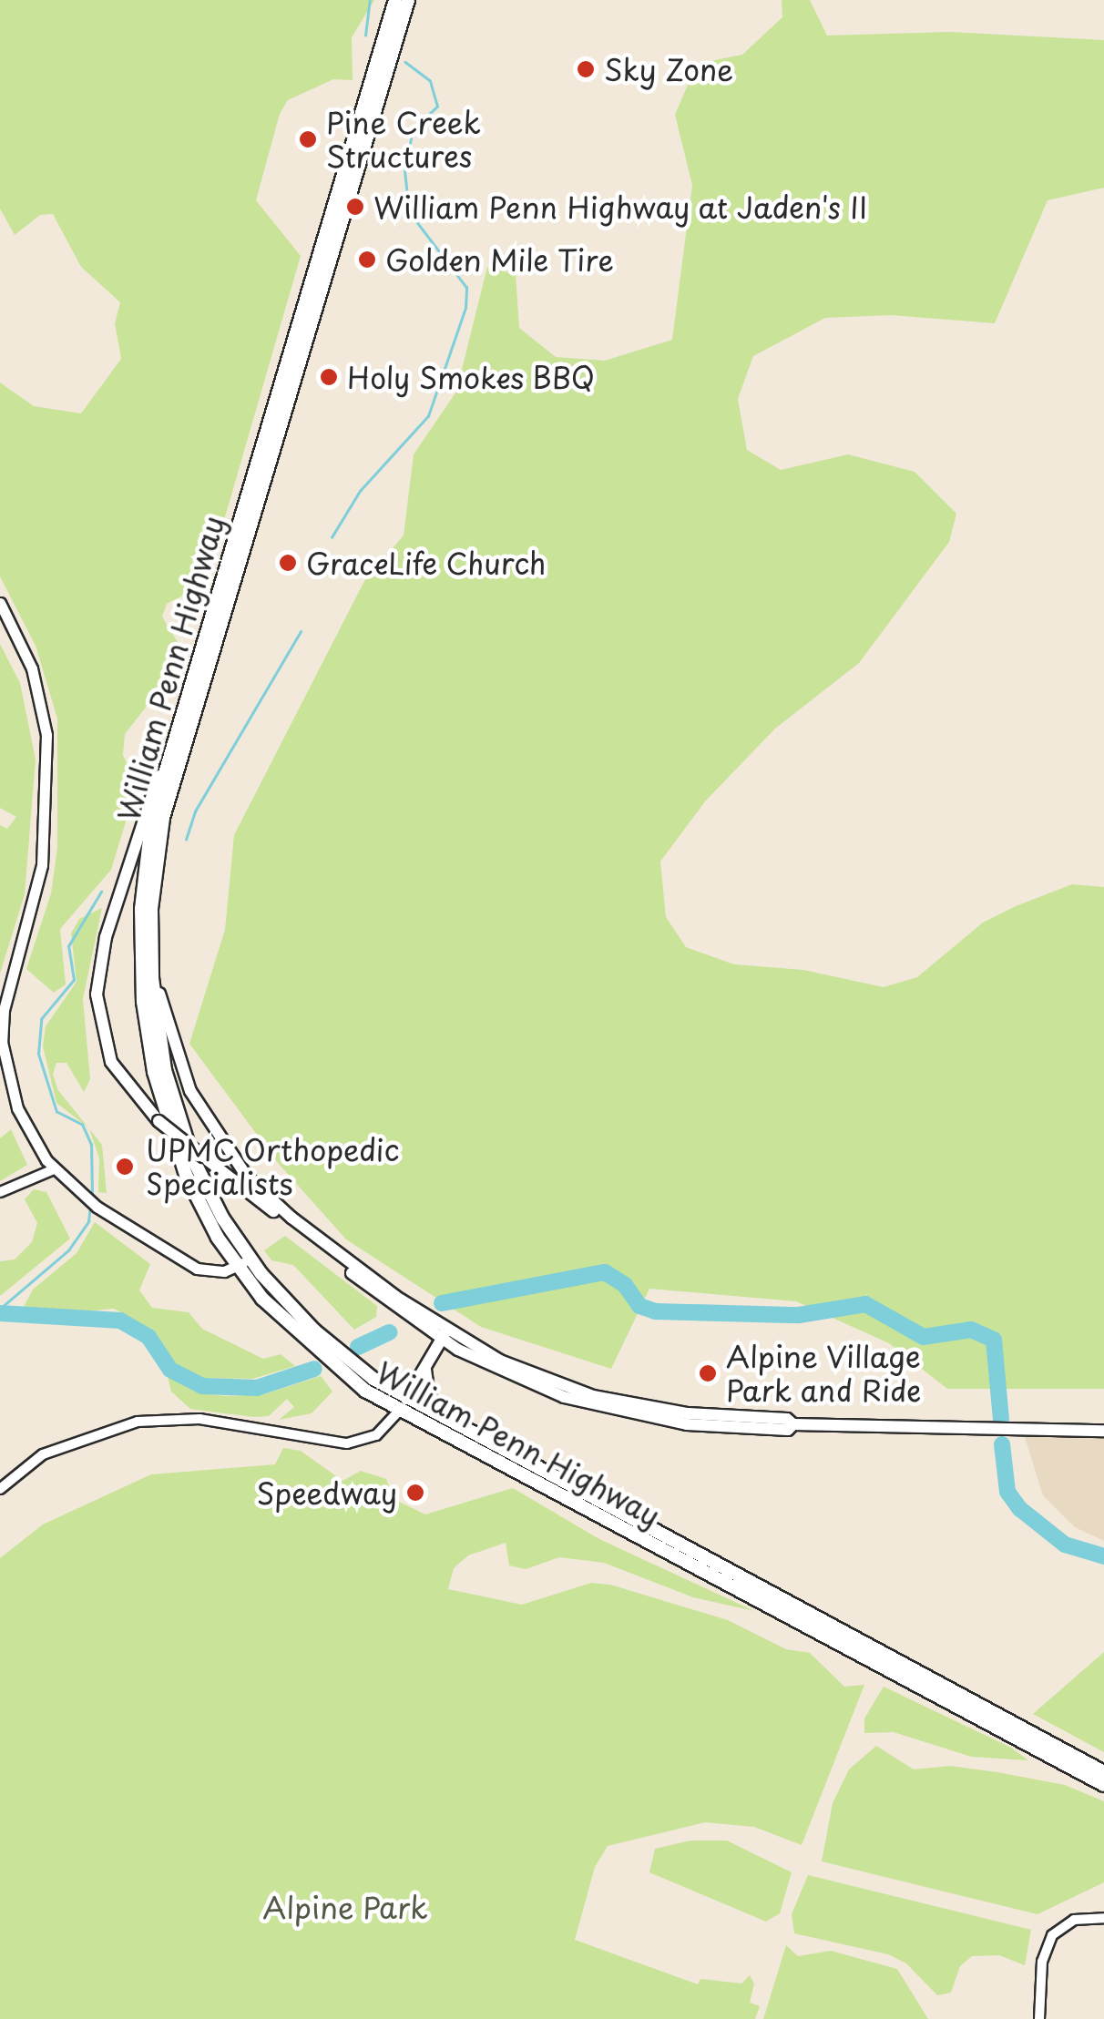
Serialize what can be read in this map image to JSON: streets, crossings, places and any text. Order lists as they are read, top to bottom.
{
  "streets": {
    "highway": ["William Penn Highway"]
  },
  "parks": ["Alpine Park"],
  "places": [
    "Sky Zone",
    "Pine Creek Structures",
    "William Penn Highway at Jaden's II",
    "Golden Mile Tire",
    "Holy Smokes BBQ",
    "GraceLife Church",
    "UPMC Orthopedic Specialists",
    "Alpine Village Park and Ride",
    "Speedway"
  ]
}
